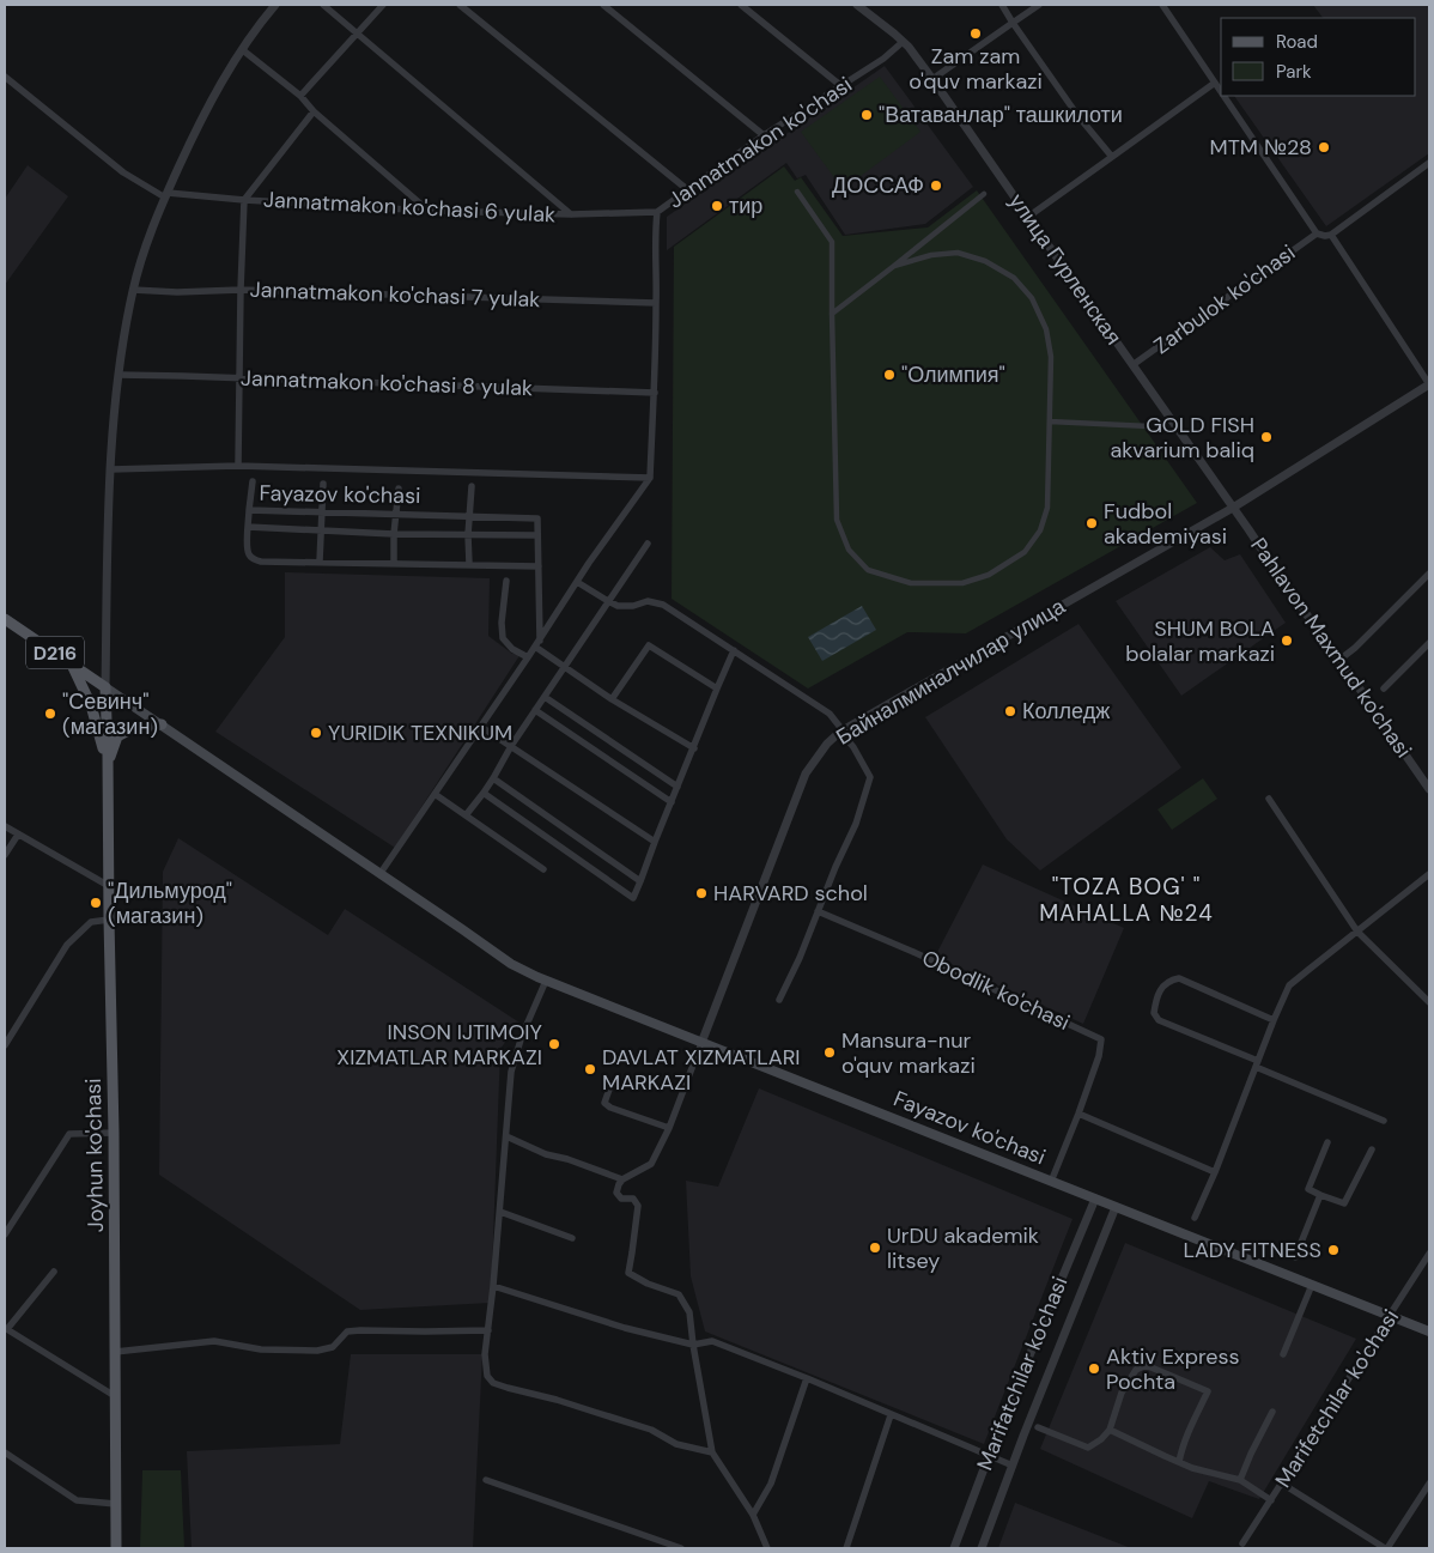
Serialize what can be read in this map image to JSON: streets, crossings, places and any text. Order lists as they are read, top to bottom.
{
  "streets": {
    "main road": ["Fayazov ko'chasi", "D216", "Joyhun ko'chasi"],
    "street": [
      "Jannatmakon ko'chasi",
      "Jannatmakon ko'chasi 6 yulak",
      "улица Гурленская",
      "Jannatmakon ko'chasi 7 yulak",
      "Zarbulok ko'chasi",
      "Jannatmakon ko'chasi 8 yulak",
      "Pahlavon Maxmud ko'chasi",
      "Байналминалчилар улица",
      "Obodlik ko'chasi",
      "Marifatchilar ko'chasi",
      "Marifetchilar ko'chasi"
    ]
  },
  "crossings": [
    ["Jannatmakon ko'chasi", "Jannatmakon ko'chasi 6 yulak"],
    ["Jannatmakon ko'chasi", "улица Гурленская"],
    ["Jannatmakon ko'chasi", "Jannatmakon ko'chasi 7 yulak"],
    ["Jannatmakon ko'chasi", "Jannatmakon ko'chasi 8 yulak"],
    ["улица Гурленская", "Zarbulok ko'chasi"],
    ["улица Гурленская", "Pahlavon Maxmud ko'chasi"],
    ["улица Гурленская", "Байналминалчилар улица"],
    ["Fayazov ko'chasi", "Байналминалчилар улица"],
    ["Fayazov ko'chasi", "Obodlik ko'chasi"],
    ["Fayazov ko'chasi", "Marifatchilar ko'chasi"],
    ["Fayazov ko'chasi", "Marifetchilar ko'chasi"],
    ["Pahlavon Maxmud ko'chasi", "Байналминалчилар улица"]
  ],
  "districts": ["\"TOZA BOG' \" MAHALLA №24"],
  "places": [
    "Zam zam o'quv markazi",
    "\"Ватаванлар\" ташкилоти",
    "MTM №28",
    "ДОССАФ",
    "тир",
    "\"Олимпия\"",
    "GOLD FISH akvarium baliq",
    "Fudbol akademiyasi",
    "SHUM BOLA bolalar markazi",
    "Колледж",
    "\"Севинч\" (магазин)",
    "YURIDIK TEXNIKUM",
    "HARVARD schol",
    "\"Дильмурод\" (магазин)",
    "INSON IJTIMOIY XIZMATLAR MARKAZI",
    "Mansura-nur o'quv markazi",
    "DAVLAT XIZMATLARI MARKAZI",
    "UrDU akademik litsey",
    "LADY FITNESS",
    "Aktiv Express Pochta"
  ],
  "legend": ["Road", "Park"]
}
